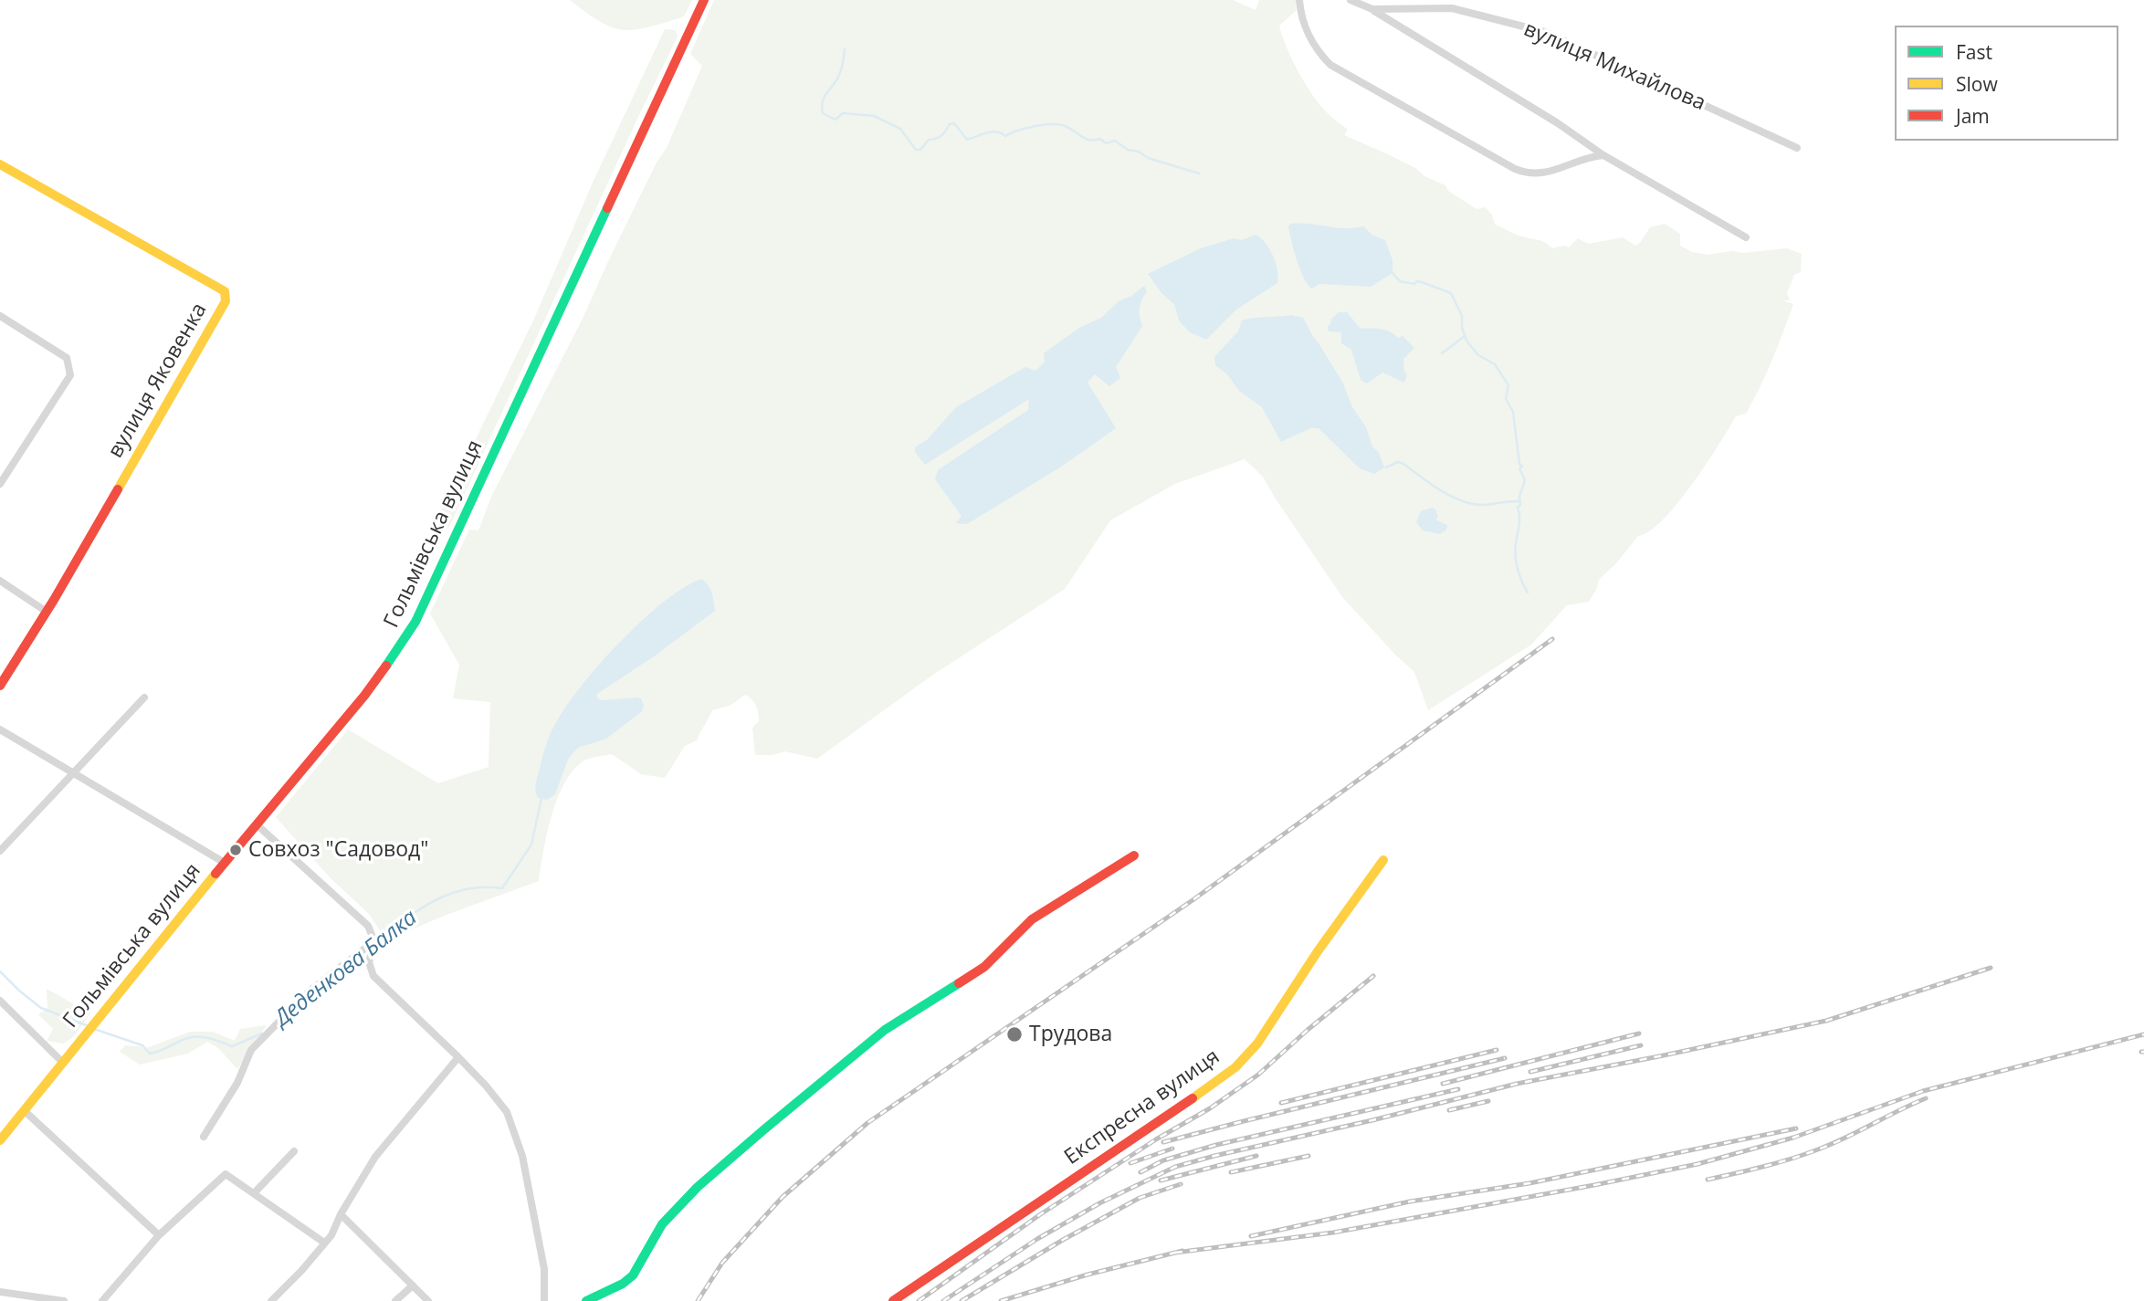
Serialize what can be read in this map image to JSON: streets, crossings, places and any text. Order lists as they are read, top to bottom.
{
  "streets": {
    "street": [
      "вулиця Михайлова",
      "вулиця Яковенка",
      "Гольмівська вулиця",
      "Експресна вулиця"
    ]
  },
  "water": ["Деденкова Балка"],
  "places": ["Совхоз \"Садовод\"", "Трудова"],
  "legend": ["Fast", "Slow", "Jam"]
}
